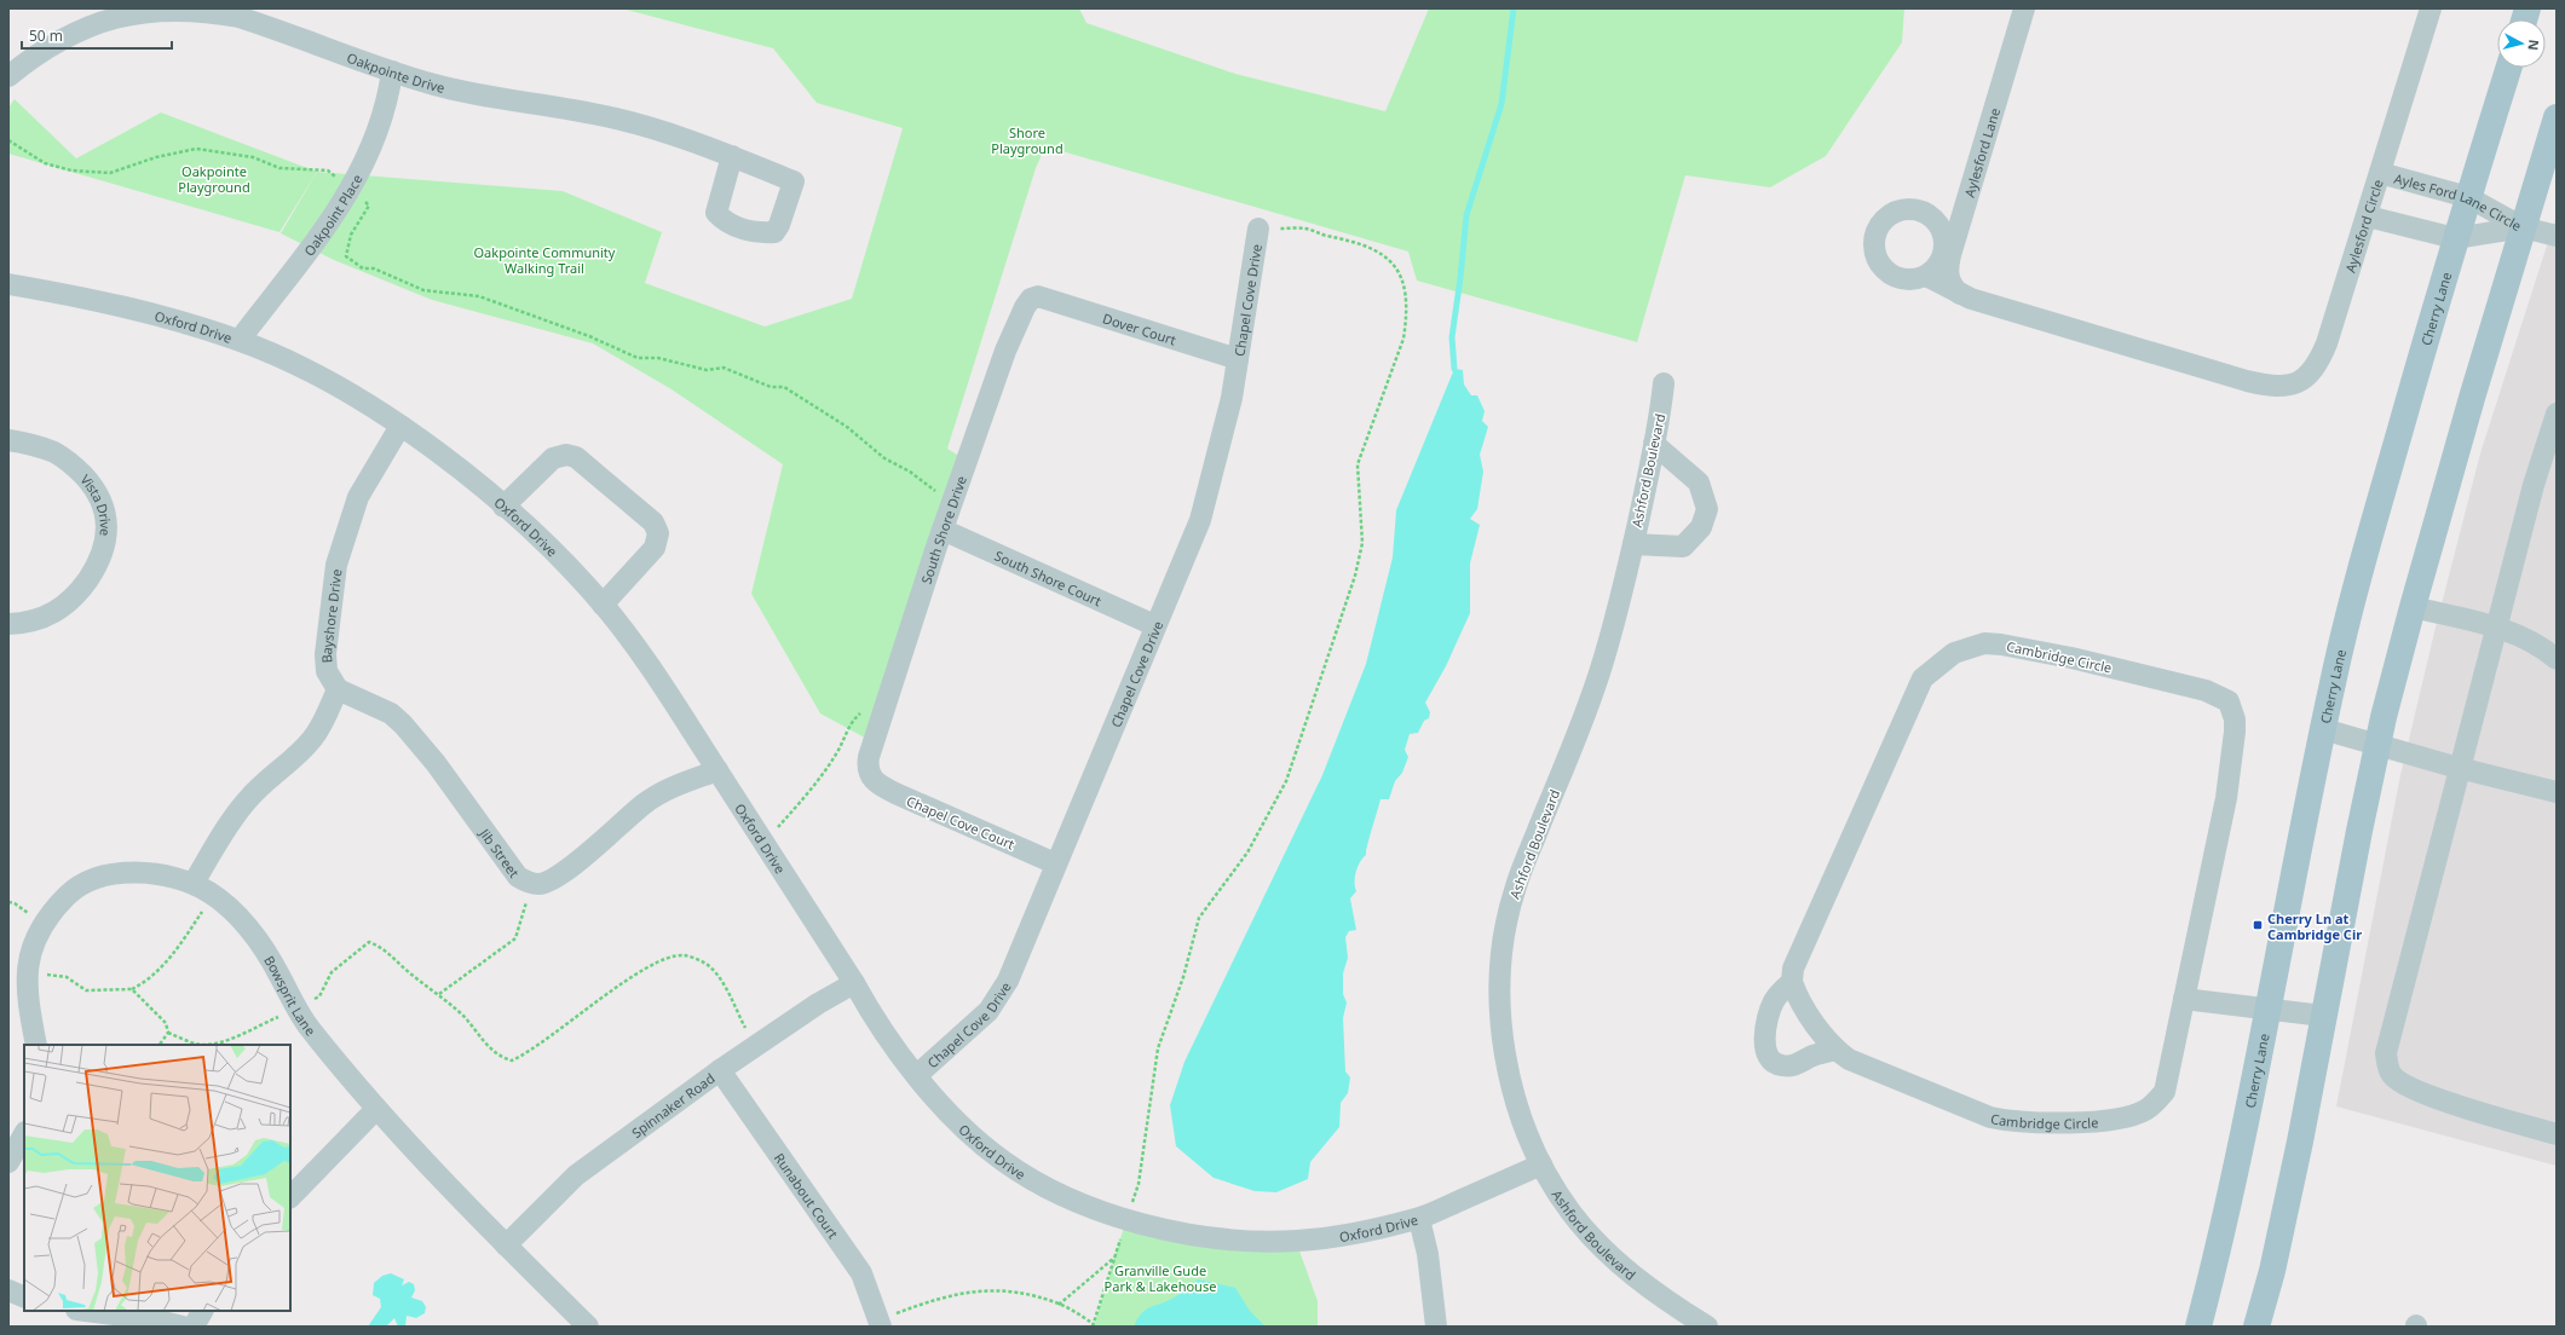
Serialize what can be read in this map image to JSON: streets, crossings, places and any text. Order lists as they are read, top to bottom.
{
  "streets": {
    "main road": ["Cherry Lane"],
    "street": [
      "Oakpointe Drive",
      "Aylesford Lane",
      "Ayles Ford Lane Circle",
      "Oakpoint Place",
      "Aylesford Circle",
      "Chapel Cove Drive",
      "Oxford Drive",
      "Dover Court",
      "Ashford Boulevard",
      "Vista Drive",
      "South Shore Drive",
      "South Shore Court",
      "Bayshore Drive",
      "Cambridge Circle",
      "Chapel Cove Court",
      "Jib Street",
      "Bowsprit Lane",
      "Spinnaker Road",
      "Runabout Court"
    ]
  },
  "crossings": [
    ["Oakpointe Drive", "Oakpoint Place"],
    ["Aylesford Lane", "Aylesford Circle"],
    ["Ayles Ford Lane Circle", "Aylesford Circle"],
    ["Ayles Ford Lane Circle", "Cherry Lane"],
    ["Oakpoint Place", "Oxford Drive"],
    ["Chapel Cove Drive", "Oxford Drive"],
    ["Chapel Cove Drive", "Dover Court"],
    ["Chapel Cove Drive", "South Shore Court"],
    ["Chapel Cove Drive", "Chapel Cove Court"],
    ["Oxford Drive", "Ashford Boulevard"],
    ["Oxford Drive", "Bayshore Drive"],
    ["Oxford Drive", "Jib Street"],
    ["Oxford Drive", "Spinnaker Road"],
    ["Dover Court", "South Shore Drive"],
    ["South Shore Drive", "South Shore Court"],
    ["South Shore Drive", "Chapel Cove Court"],
    ["Bayshore Drive", "Jib Street"],
    ["Bowsprit Lane", "Spinnaker Road"],
    ["Spinnaker Road", "Runabout Court"]
  ],
  "parks": [
    "Shore Playground",
    "Oakpointe Playground",
    "Oakpointe Community Walking Trail",
    "Granville Gude Park & Lakehouse"
  ],
  "places": {
    "transit": ["Cherry Ln at Cambridge Cir"]
  },
  "scale_bar": "50 m",
  "north": "right"
}
